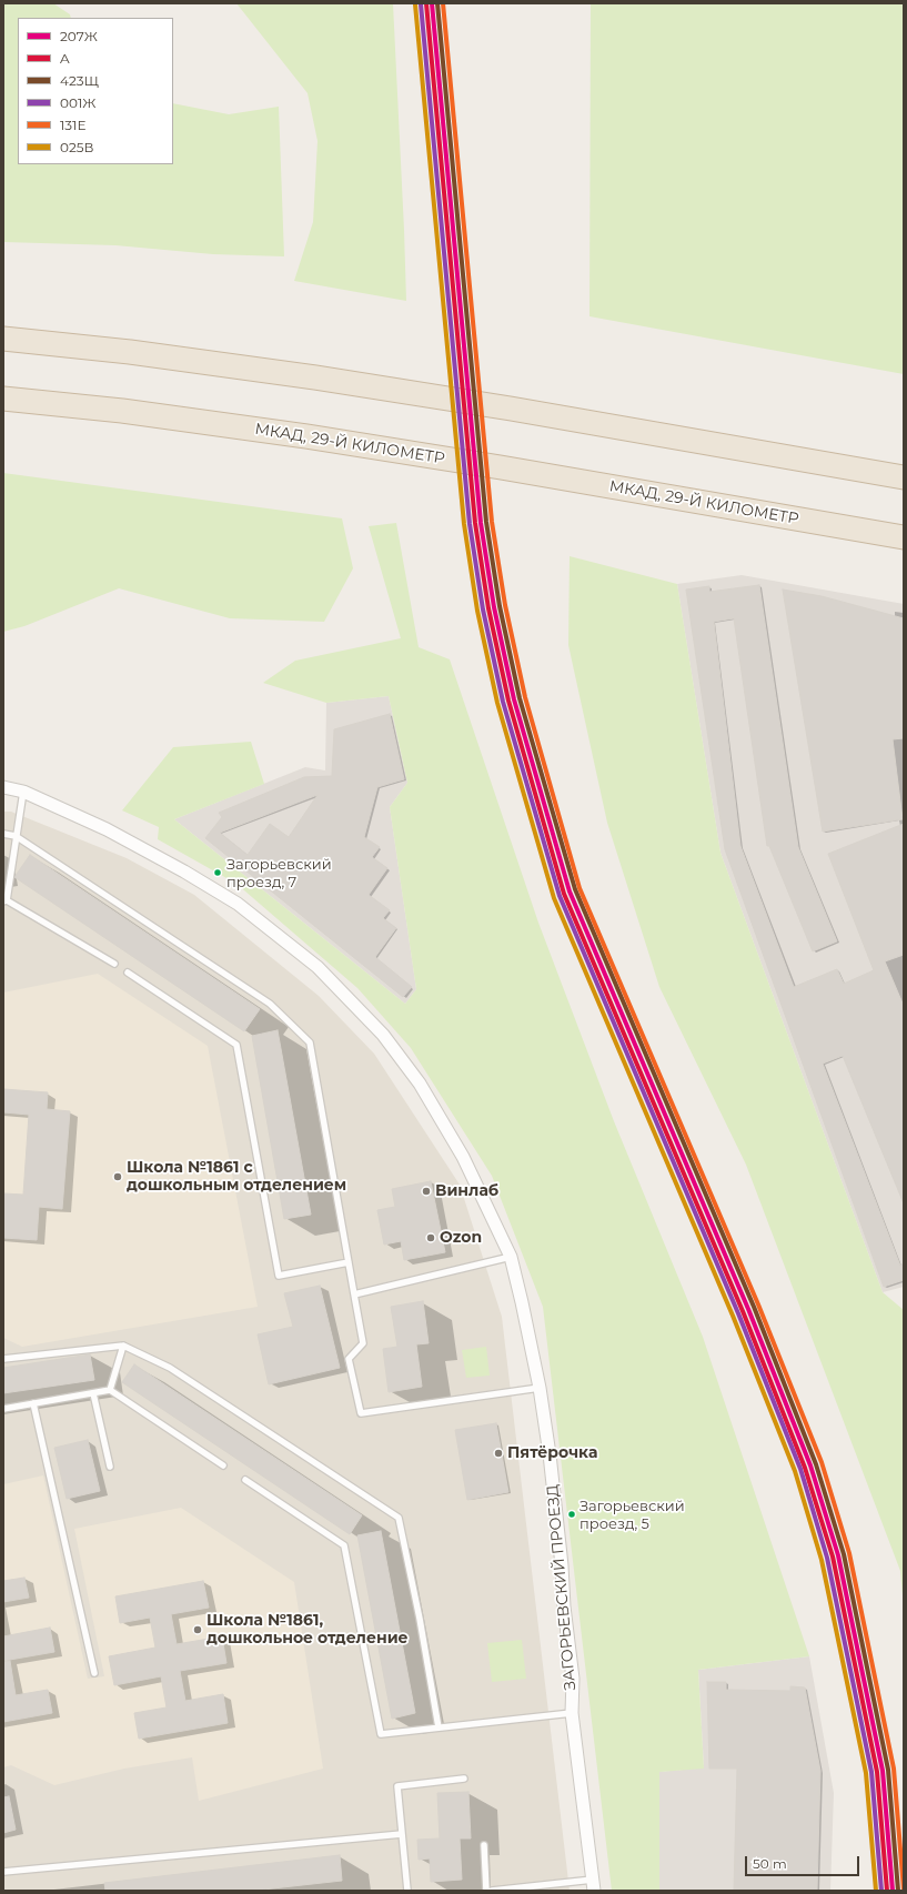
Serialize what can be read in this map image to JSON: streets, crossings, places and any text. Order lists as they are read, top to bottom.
{
  "streets": {
    "highway": ["МКАД, 29-Й КИЛОМЕТР"],
    "street": ["ЗАГОРЬЕВСКИЙ ПРОЕЗД"]
  },
  "places": [
    "Загорьевский проезд, 7",
    "Школа №1861 с дошкольным отделением",
    "Винлаб",
    "Ozon",
    "Пятёрочка",
    "Загорьевский проезд, 5",
    "Школа №1861, дошкольное отделение"
  ],
  "lines": [
    "transit line 207Ж",
    "transit line A",
    "transit line 423Щ",
    "transit line 131Е",
    "transit line 001Ж",
    "transit line 025В"
  ],
  "legend": [
    "207Ж",
    "A",
    "423Щ",
    "001Ж",
    "131Е",
    "025В"
  ],
  "scale_bar": "50 m"
}
